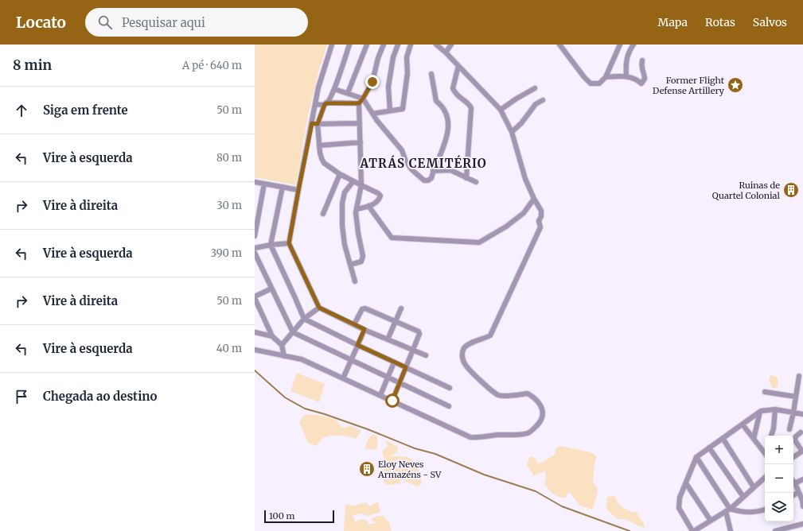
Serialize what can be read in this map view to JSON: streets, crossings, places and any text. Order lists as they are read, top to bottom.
{
  "districts": ["ATRÁS CEMITÉRIO"],
  "places": {
    "place": ["Former Flight Defense Artillery"],
    "building": ["Ruinas de Quartel Colonial", "Eloy Neves Armazéns - SV"]
  },
  "scale_bar": "100 m",
  "page": {
    "header": "Locato",
    "search": "Pesquisar aqui",
    "nav": ["Mapa", "Rotas", "Salvos"],
    "heading": ["8 min", "A pé · 640 m"],
    "list": [
      ["Siga em frente", "50 m"],
      ["Vire à esquerda", "80 m"],
      ["Vire à direita", "30 m"],
      ["Vire à esquerda", "390 m"],
      ["Vire à direita", "50 m"],
      ["Vire à esquerda", "40 m"],
      "Chegada ao destino"
    ],
    "map_buttons": ["+", "−"],
    "scale": "100 m"
  }
}
